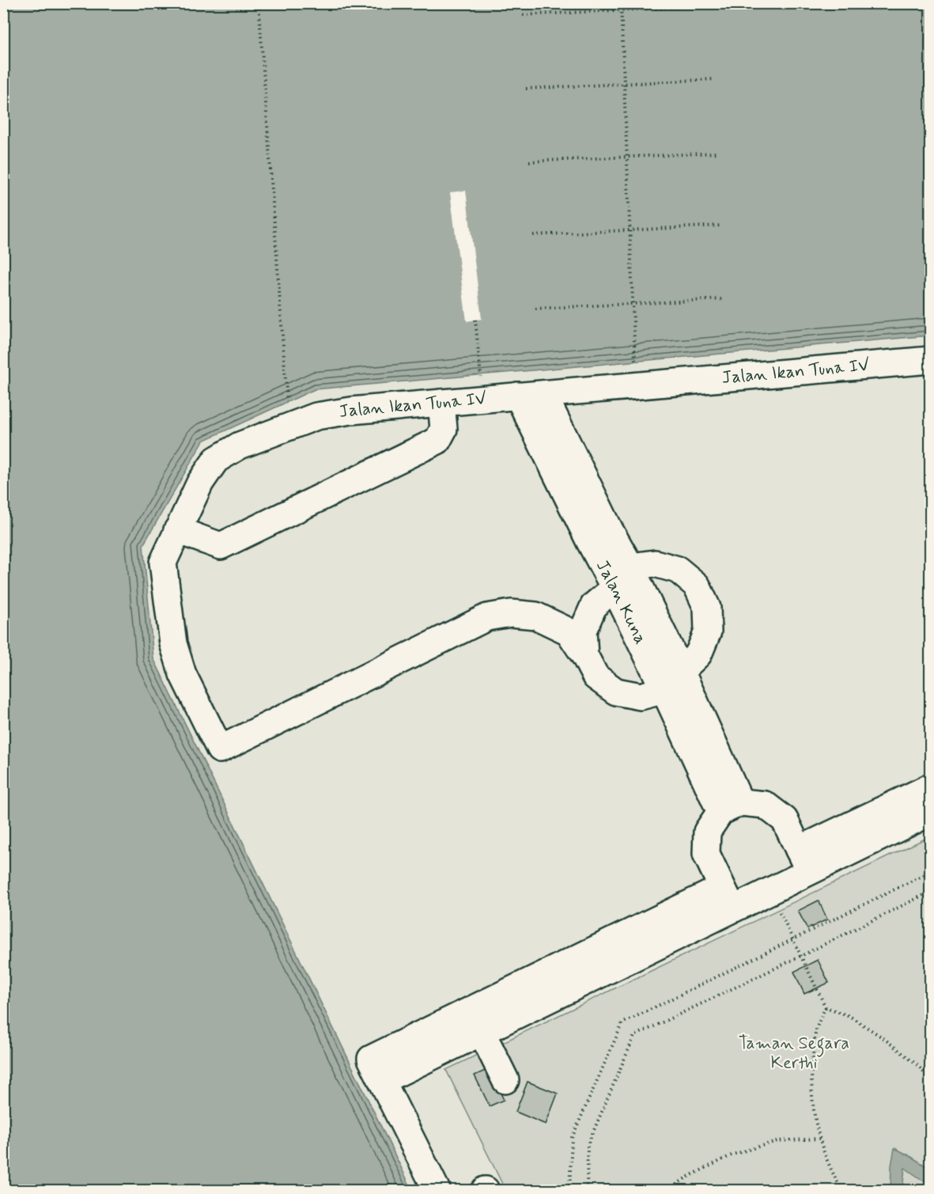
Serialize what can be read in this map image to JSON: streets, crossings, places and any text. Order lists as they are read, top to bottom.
{
  "streets": {
    "lane": ["Jalan Ikan Tuna IV", "Jalan Kuna"]
  },
  "crossings": [
    ["Jalan Ikan Tuna IV", "Jalan Kuna"]
  ],
  "parks": ["Taman Segara Kerthi"]
}
